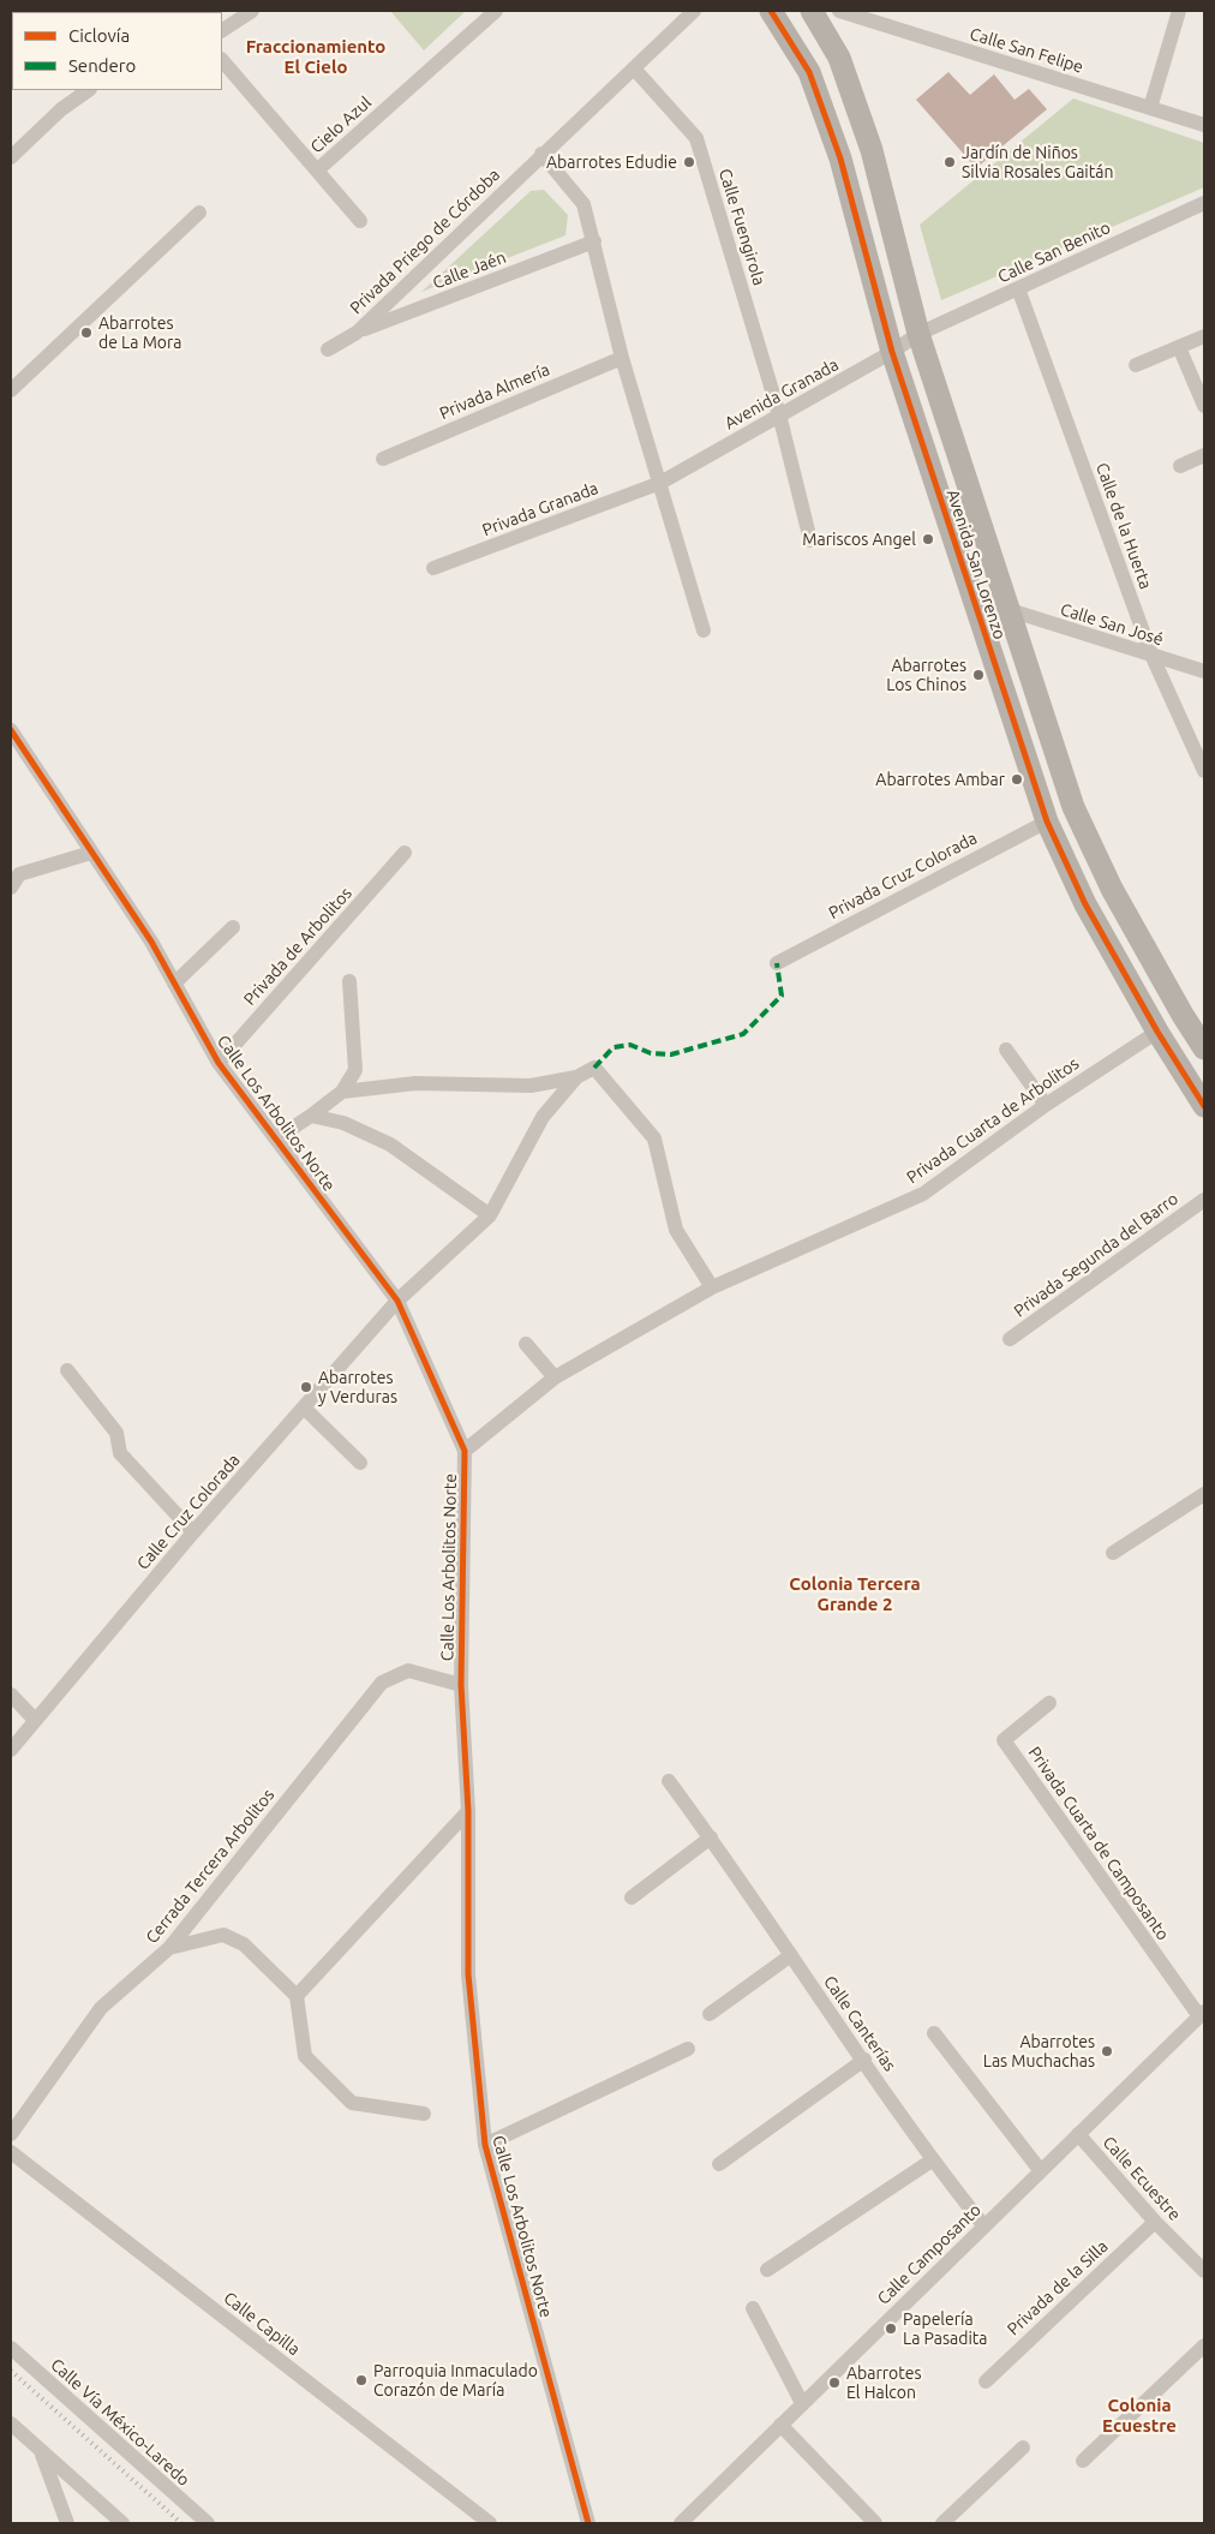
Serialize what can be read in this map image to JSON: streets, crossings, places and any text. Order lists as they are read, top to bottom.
{
  "streets": {
    "street": [
      "Calle San Felipe",
      "Cielo Azul",
      "Calle Fuengirola",
      "Privada Priego de Córdoba",
      "Calle San Benito",
      "Calle Jaén",
      "Privada Almería",
      "Avenida Granada",
      "Privada Granada",
      "Calle de la Huerta",
      "Avenida San Lorenzo",
      "Calle San José",
      "Privada Cruz Colorada",
      "Privada de Arbolitos",
      "Calle Los Arbolitos Norte",
      "Privada Cuarta de Arbolitos",
      "Privada Segunda del Barro",
      "Calle Cruz Colorada",
      "Privada Cuarta de Camposanto",
      "Cerrada Tercera Arbolitos",
      "Calle Canterías",
      "Calle Ecuestre",
      "Calle Camposanto",
      "Privada de la Silla",
      "Calle Capilla",
      "Calle Vía México-Laredo"
    ]
  },
  "crossings": [
    ["Calle Fuengirola", "Privada Priego de Córdoba"],
    ["Calle Fuengirola", "Avenida Granada"],
    ["Privada Priego de Córdoba", "Calle Jaén"],
    ["Calle San Benito", "Avenida Granada"],
    ["Calle San Benito", "Calle de la Huerta"],
    ["Calle San Benito", "Avenida San Lorenzo"],
    ["Avenida Granada", "Privada Granada"],
    ["Avenida Granada", "Avenida San Lorenzo"],
    ["Calle de la Huerta", "Calle San José"],
    ["Avenida San Lorenzo", "Calle San José"],
    ["Avenida San Lorenzo", "Privada Cruz Colorada"],
    ["Avenida San Lorenzo", "Privada Cuarta de Arbolitos"],
    ["Privada de Arbolitos", "Calle Los Arbolitos Norte"],
    ["Calle Los Arbolitos Norte", "Privada Cuarta de Arbolitos"],
    ["Calle Los Arbolitos Norte", "Calle Cruz Colorada"],
    ["Calle Los Arbolitos Norte", "Cerrada Tercera Arbolitos"],
    ["Privada Cuarta de Camposanto", "Calle Camposanto"],
    ["Calle Canterías", "Calle Camposanto"],
    ["Calle Ecuestre", "Calle Camposanto"],
    ["Calle Ecuestre", "Privada de la Silla"]
  ],
  "districts": ["Fraccionamiento El Cielo", "Colonia Tercera Grande 2", "Colonia Ecuestre"],
  "places": [
    "Abarrotes Edudie",
    "Jardín de Niños Silvia Rosales Gaitán",
    "Abarrotes de La Mora",
    "Mariscos Angel",
    "Abarrotes Los Chinos",
    "Abarrotes Ambar",
    "Abarrotes y Verduras",
    "Abarrotes Las Muchachas",
    "Papelería La Pasadita",
    "Parroquia Inmaculado Corazón de María",
    "Abarrotes El Halcon"
  ],
  "legend": ["Ciclovía", "Sendero"]
}
